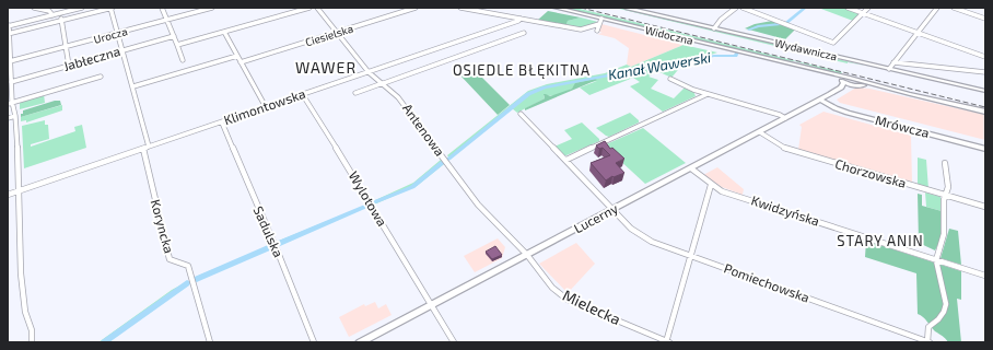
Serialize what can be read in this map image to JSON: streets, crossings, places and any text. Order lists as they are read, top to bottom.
{
  "streets": {
    "main road": [
      "Widoczna",
      "Wydawnicza",
      "Mrówcza",
      "Lucerny"
    ],
    "street": [
      "Urocza",
      "Ciesielska",
      "Jabłeczna",
      "Klimontowska",
      "Antenowa",
      "Chorzowska",
      "Wylotowa",
      "Kwidzyńska",
      "Koryncka",
      "Sadulska",
      "Pomiechowska",
      "Mielecka"
    ]
  },
  "crossings": [
    ["Urocza", "Koryncka"],
    ["Ciesielska", "Antenowa"],
    ["Widoczna", "Lucerny"],
    ["Jabłeczna", "Koryncka"],
    ["Klimontowska", "Antenowa"],
    ["Klimontowska", "Wylotowa"],
    ["Klimontowska", "Koryncka"],
    ["Klimontowska", "Sadulska"],
    ["Mrówcza", "Lucerny"],
    ["Antenowa", "Lucerny"],
    ["Antenowa", "Mielecka"],
    ["Chorzowska", "Lucerny"],
    ["Wylotowa", "Lucerny"],
    ["Kwidzyńska", "Lucerny"],
    ["Lucerny", "Pomiechowska"],
    ["Lucerny", "Mielecka"]
  ],
  "districts": ["WAWER", "OSIEDLE BŁĘKITNA", "STARY ANIN"],
  "water": ["Kanał Wawerski"]
}
